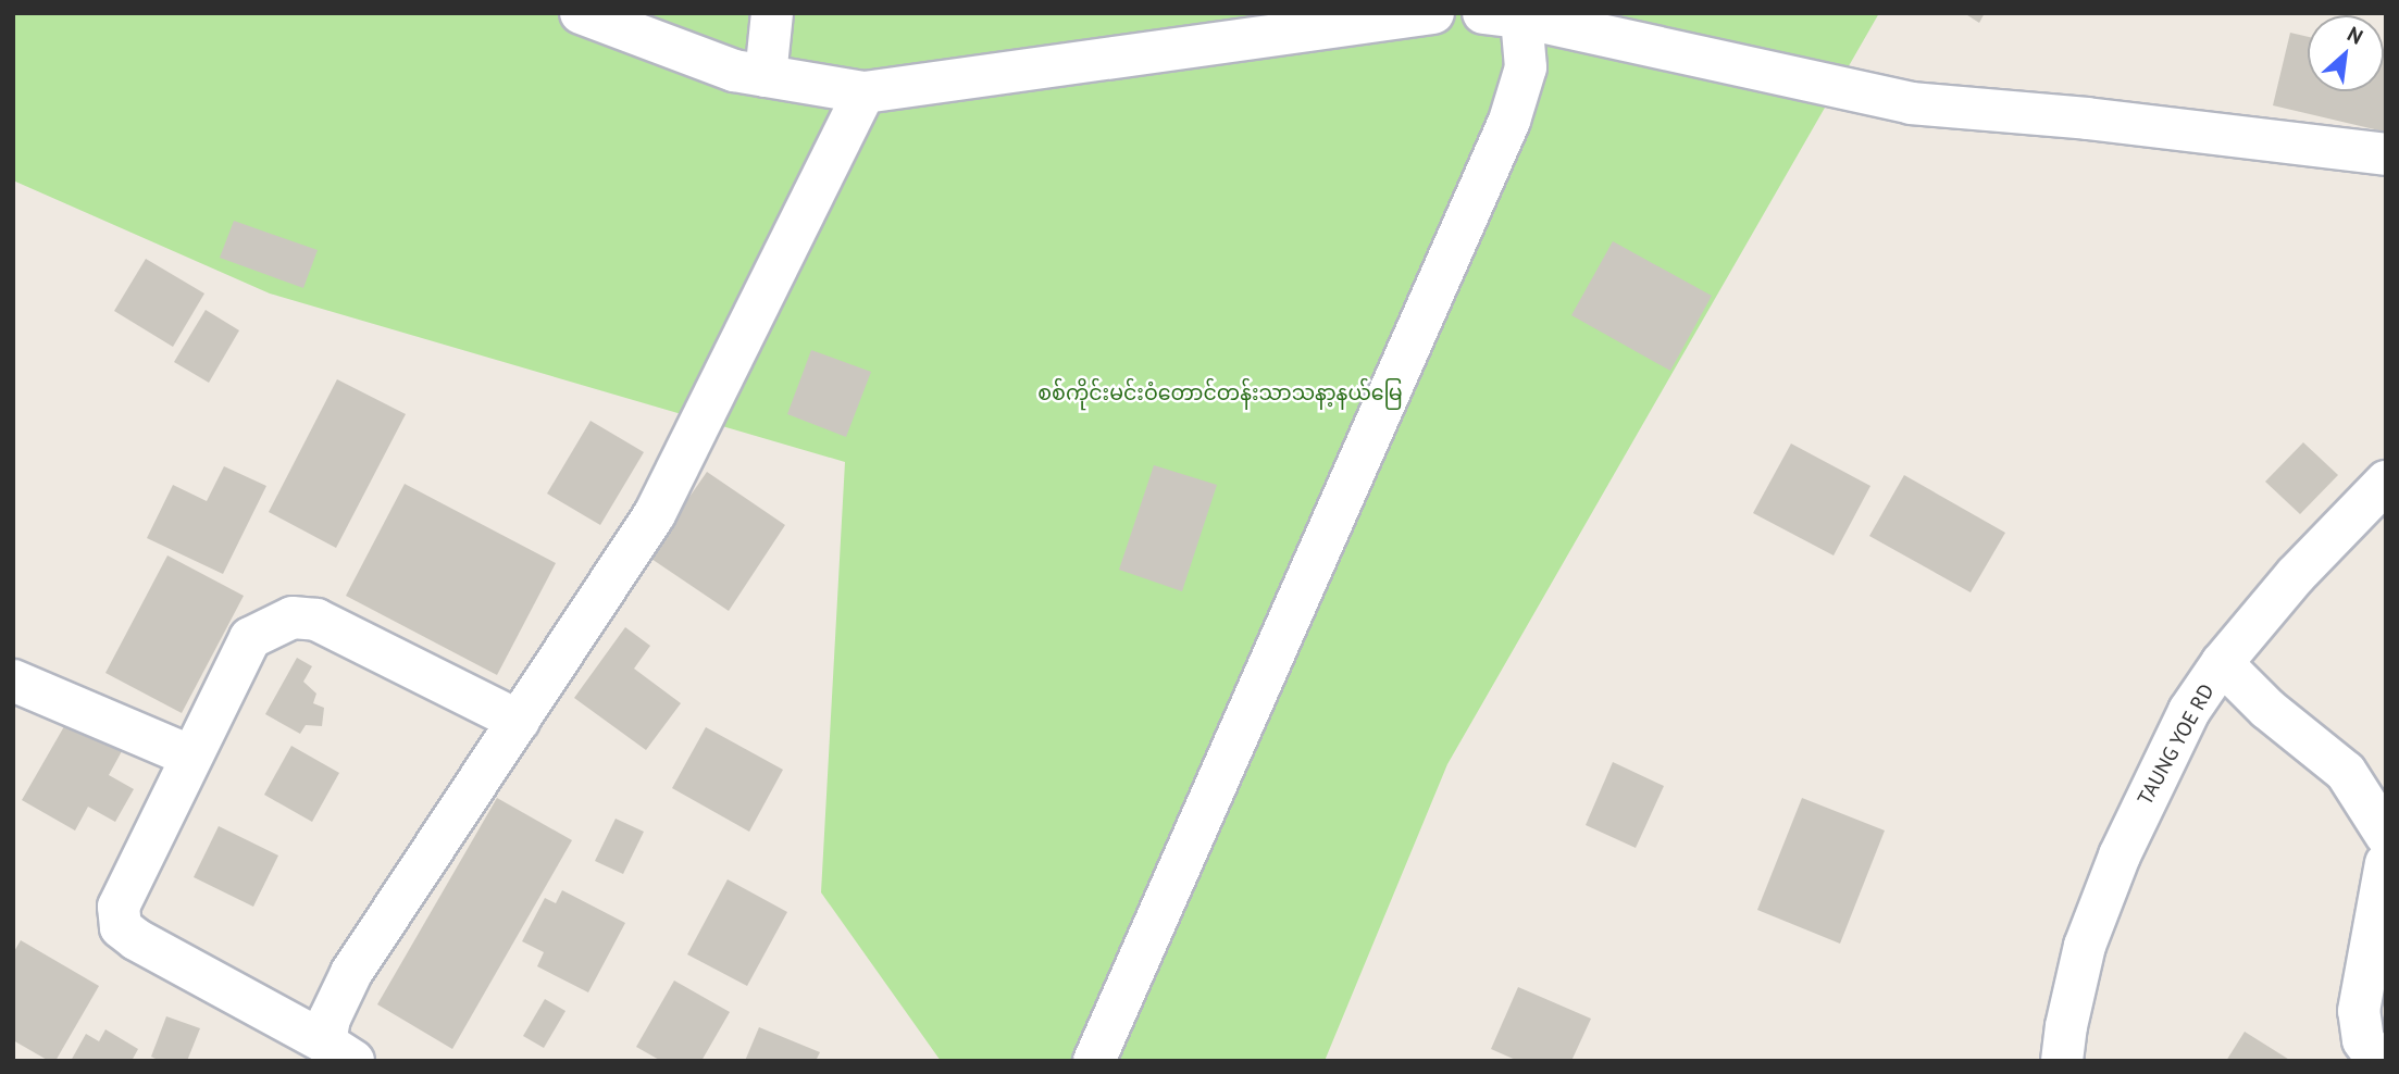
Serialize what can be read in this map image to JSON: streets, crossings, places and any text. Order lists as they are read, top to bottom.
{
  "streets": {
    "street": ["TAUNG YOE RD"]
  },
  "parks": ["စစ်ကိုင်းမင်းဝံတောင်တန်းသာသနာ့နယ်မြေ"],
  "north": "top right"
}
